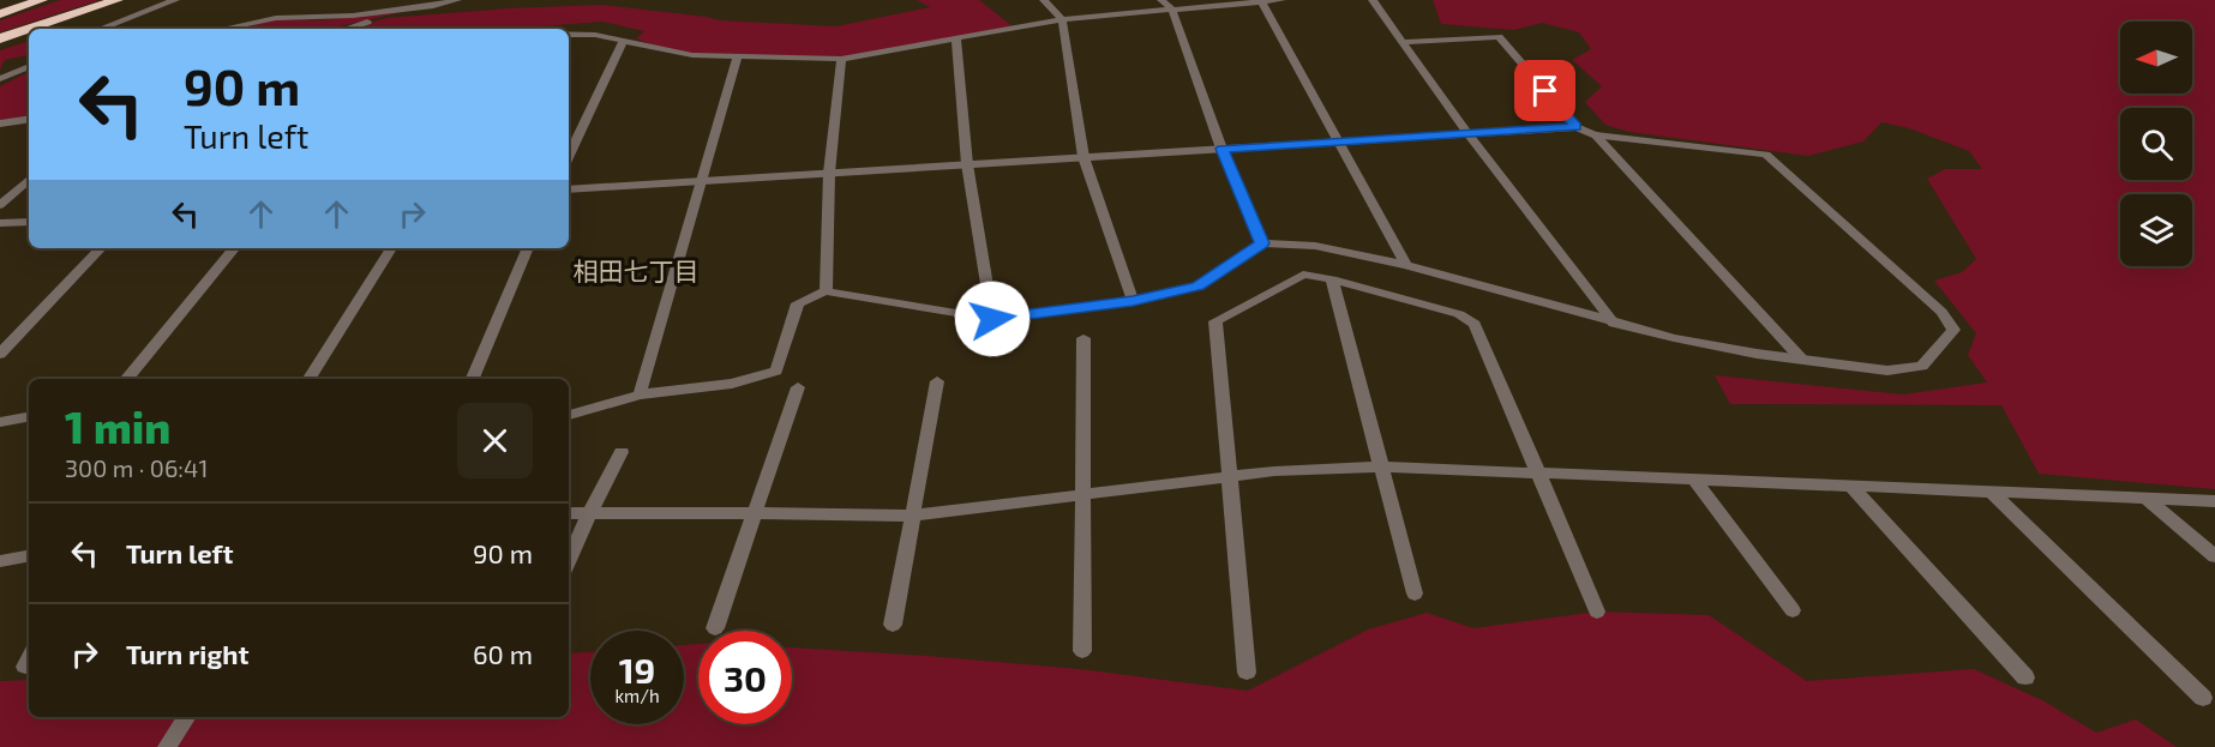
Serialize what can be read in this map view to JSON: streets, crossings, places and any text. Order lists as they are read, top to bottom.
{
  "districts": ["相田七丁目"],
  "north": "left",
  "page": {
    "turn": ["90 m", "Turn left"],
    "heading": ["1 min", "300 m · 06:41"],
    "list": [
      {
        "name": "Turn left",
        "value": "90 m"
      },
      {
        "name": "Turn right",
        "value": "60 m"
      }
    ],
    "speed": "19 km/h",
    "limit": "30"
  }
}
